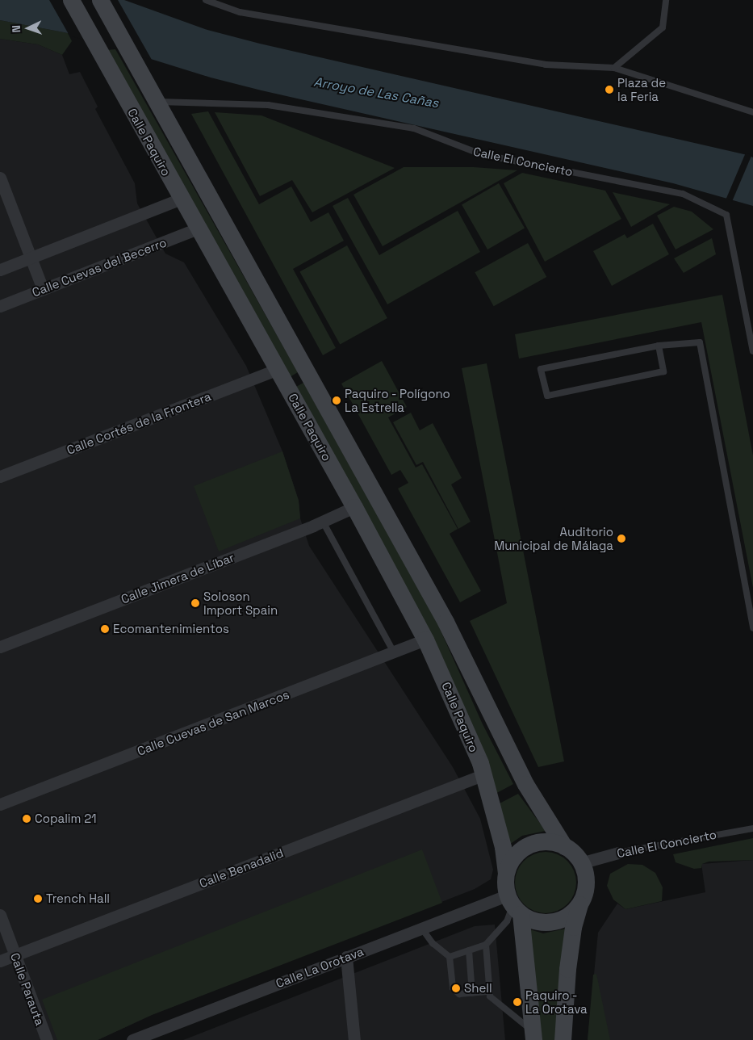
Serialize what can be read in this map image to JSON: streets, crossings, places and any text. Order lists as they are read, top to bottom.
{
  "streets": {
    "main road": ["Calle Paquiro"],
    "street": [
      "Calle El Concierto",
      "Calle Cuevas del Becerro",
      "Calle Cortés de la Frontera",
      "Calle Jimera de Líbar",
      "Calle Cuevas de San Marcos",
      "Calle Benadalid",
      "Calle La Orotava",
      "Calle Parauta"
    ]
  },
  "crossings": [
    ["Calle Paquiro", "Calle El Concierto"],
    ["Calle Paquiro", "Calle Cuevas del Becerro"],
    ["Calle Paquiro", "Calle Cortés de la Frontera"],
    ["Calle Paquiro", "Calle Jimera de Líbar"],
    ["Calle Paquiro", "Calle Cuevas de San Marcos"],
    ["Calle Paquiro", "Calle Benadalid"],
    ["Calle Paquiro", "Calle La Orotava"],
    ["Calle El Concierto", "Calle La Orotava"],
    ["Calle Benadalid", "Calle Parauta"]
  ],
  "water": ["Arroyo de Las Cañas"],
  "places": [
    "Plaza de la Feria",
    "Paquiro - Polígono La Estrella",
    "Auditorio Municipal de Málaga",
    "Soloson Import Spain",
    "Ecomantenimientos",
    "Copalim 21",
    "Trench Hall",
    "Shell",
    "Paquiro - La Orotava"
  ],
  "north": "left"
}
